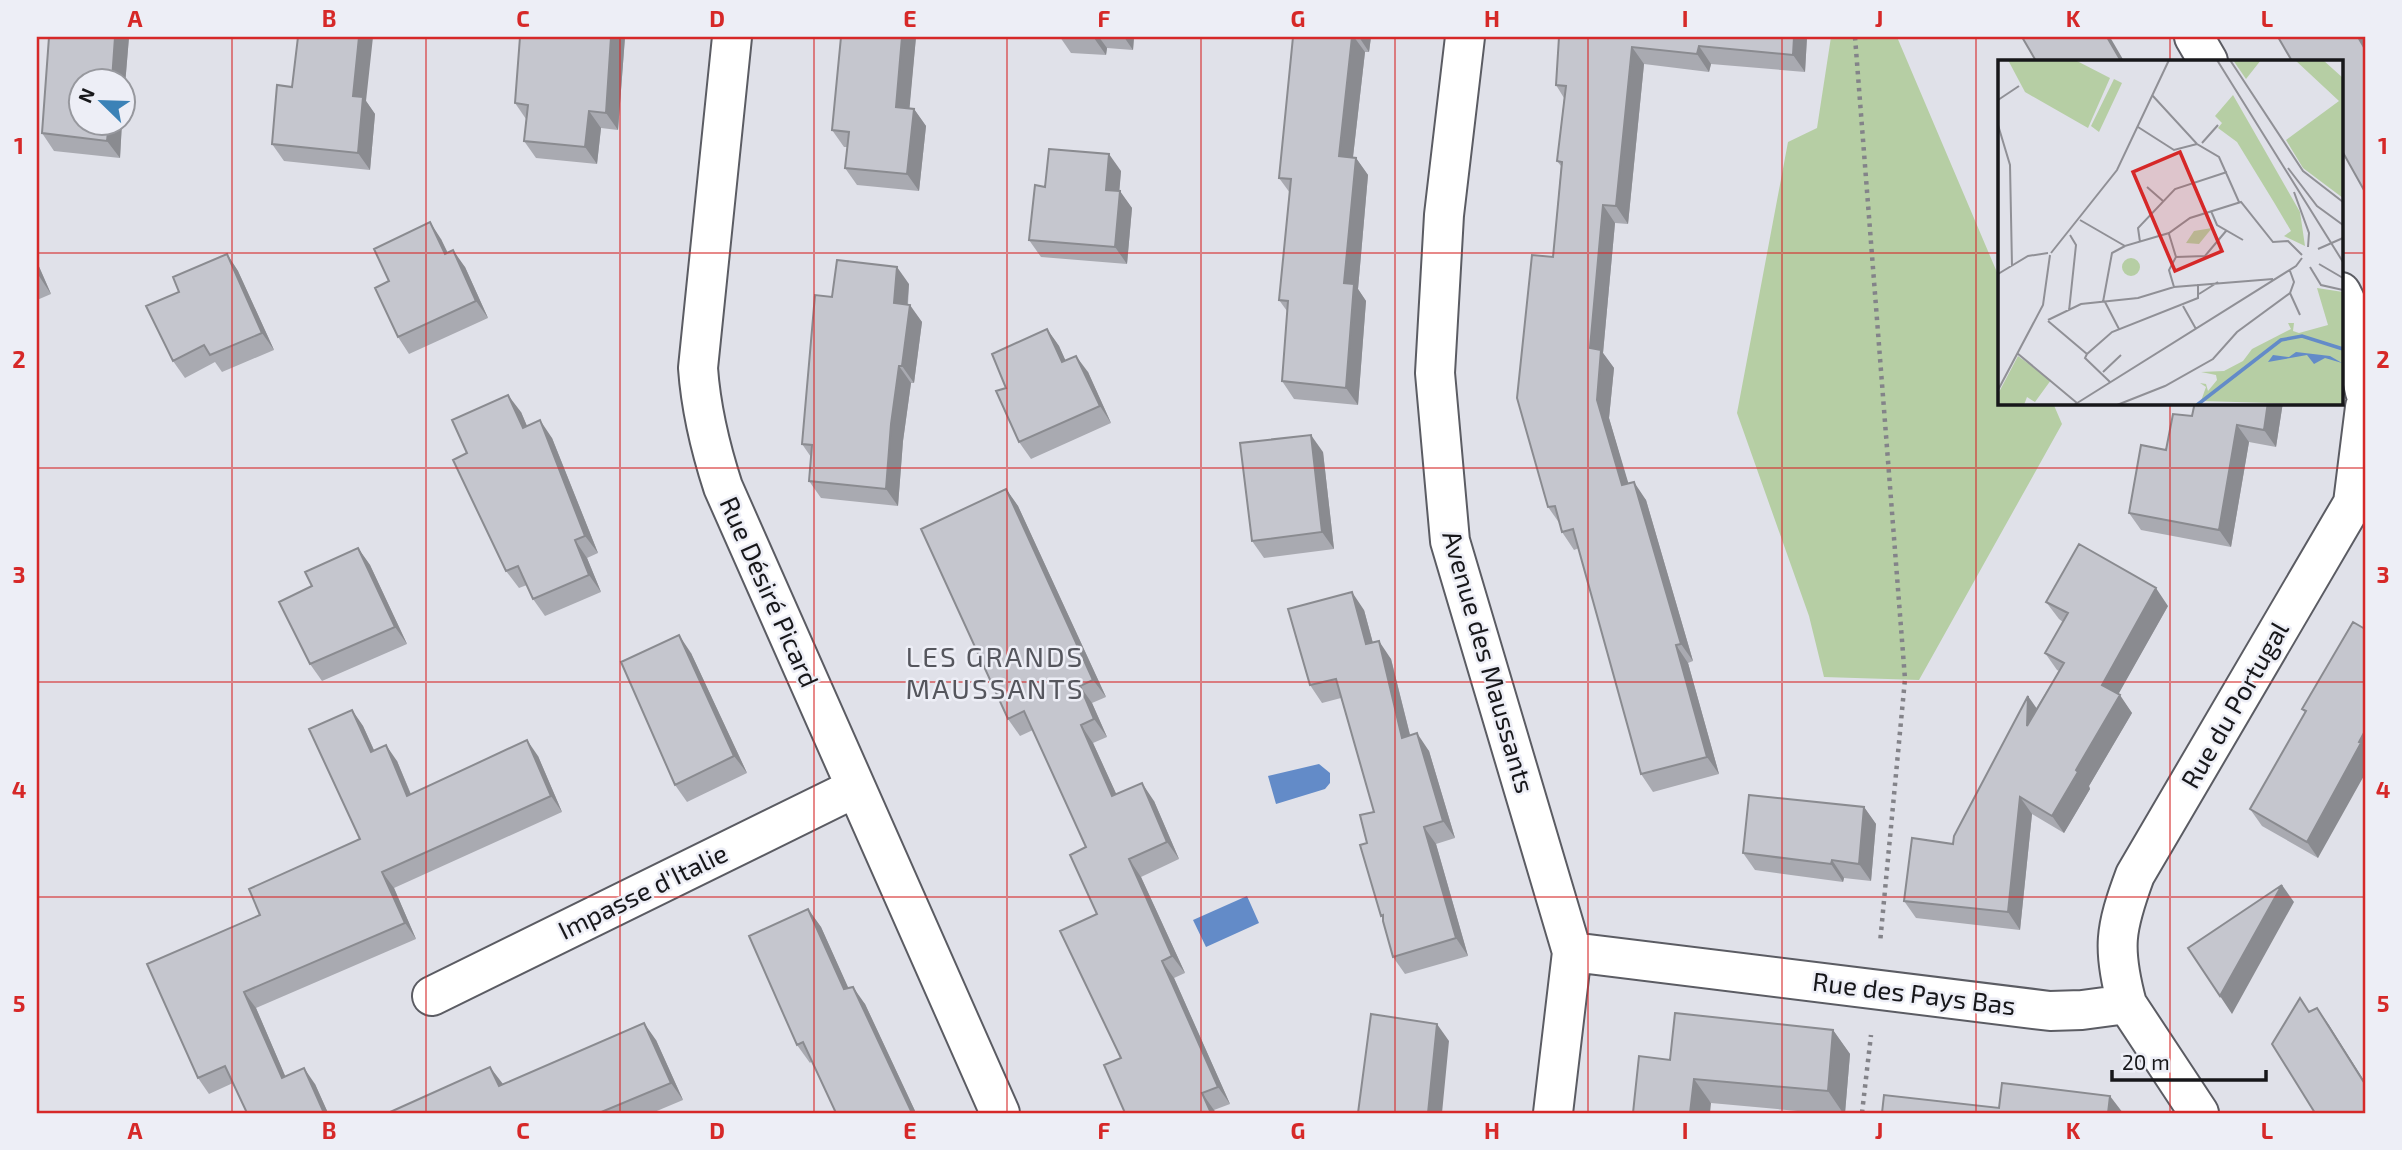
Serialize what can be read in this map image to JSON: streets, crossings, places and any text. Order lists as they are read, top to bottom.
{
  "streets": {
    "street": [
      "Rue Désiré Picard",
      "Avenue des Maussants",
      "Rue du Portugal",
      "Impasse d'Italie",
      "Rue des Pays Bas"
    ]
  },
  "crossings": [
    ["Rue Désiré Picard", "Impasse d'Italie"],
    ["Avenue des Maussants", "Rue des Pays Bas"],
    ["Rue du Portugal", "Rue des Pays Bas"]
  ],
  "districts": ["LES GRANDS MAUSSANTS"],
  "scale_bar": "20 m",
  "north": "top left",
  "grid": {
    "columns": [
      "A",
      "B",
      "C",
      "D",
      "E",
      "F",
      "G",
      "H",
      "I",
      "J",
      "K",
      "L"
    ],
    "rows": [
      "1",
      "2",
      "3",
      "4",
      "5"
    ]
  }
}
